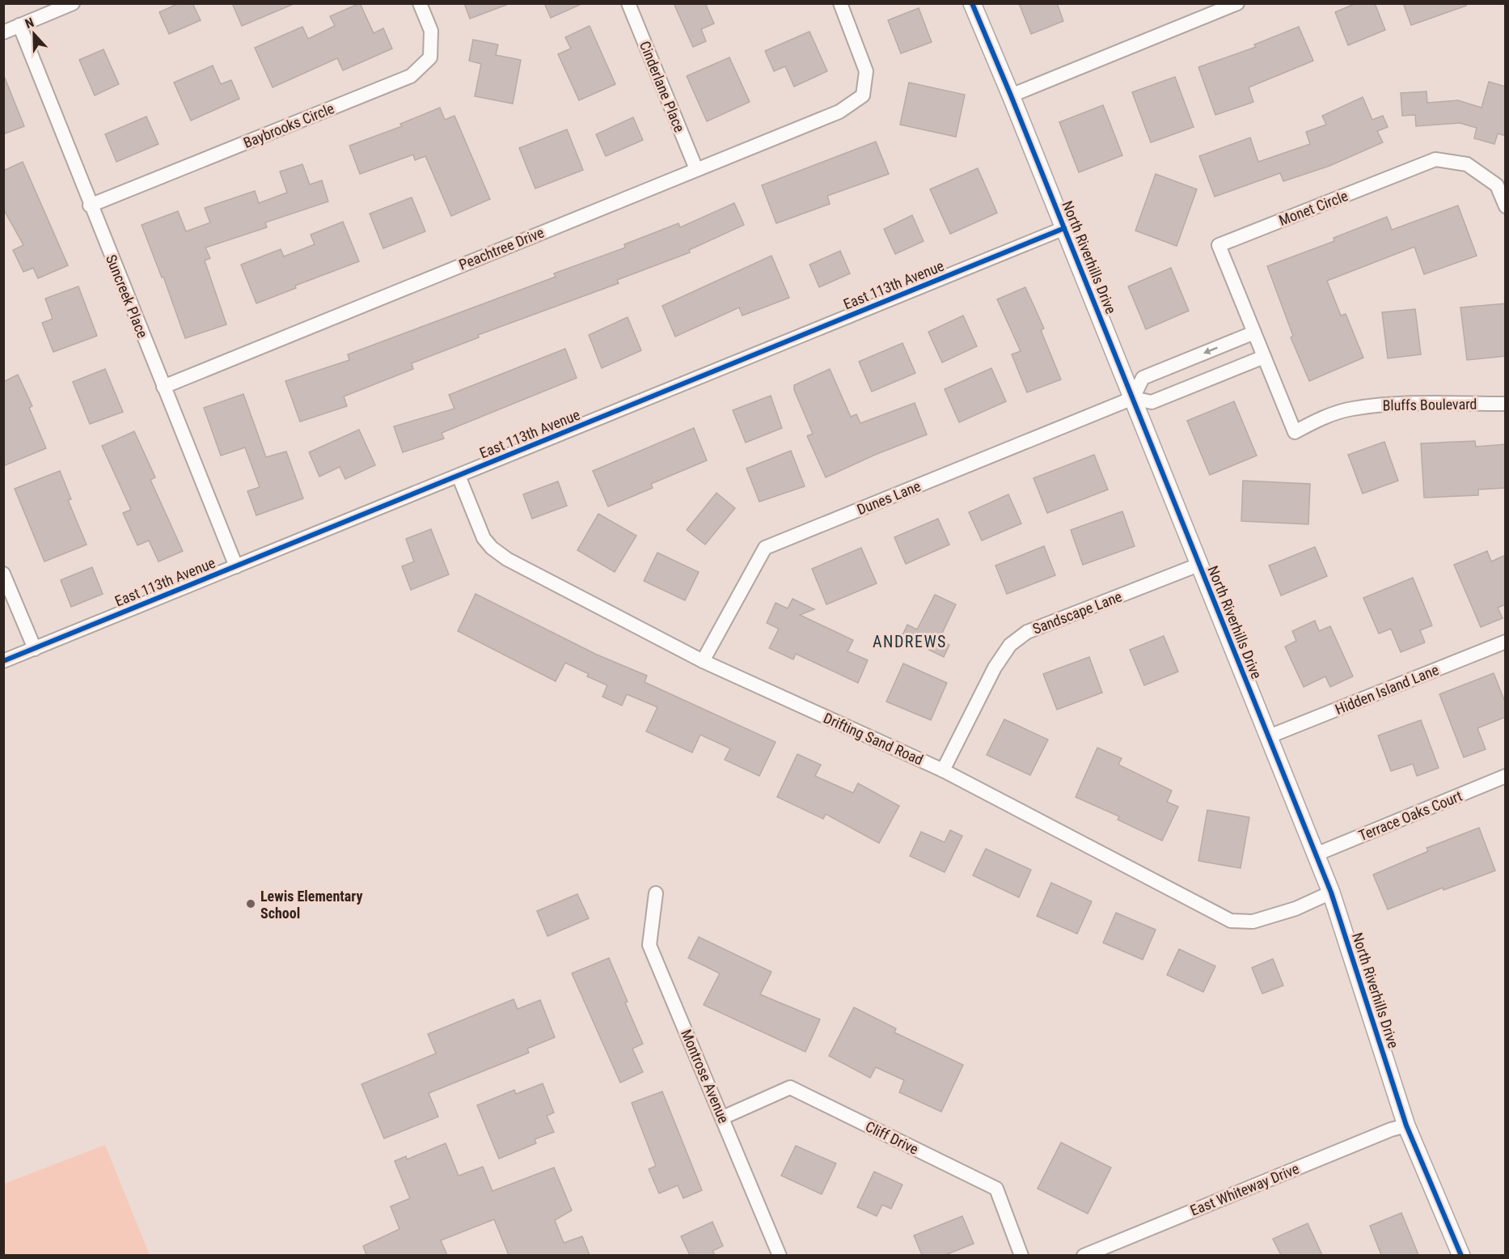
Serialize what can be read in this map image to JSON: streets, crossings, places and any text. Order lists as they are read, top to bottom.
{
  "streets": {
    "street": [
      "Cinderlane Place",
      "Baybrooks Circle",
      "Monet Circle",
      "Peachtree Drive",
      "North Riverhills Drive",
      "East 113th Avenue",
      "Suncreek Place",
      "Bluffs Boulevard",
      "Dunes Lane",
      "Sandscape Lane",
      "Hidden Island Lane",
      "Drifting Sand Road",
      "Terrace Oaks Court",
      "Montrose Avenue",
      "Cliff Drive",
      "East Whiteway Drive"
    ]
  },
  "crossings": [
    ["Cinderlane Place", "Peachtree Drive"],
    ["Baybrooks Circle", "Suncreek Place"],
    ["Monet Circle", "Bluffs Boulevard"],
    ["Monet Circle", "Dunes Lane"],
    ["Peachtree Drive", "Suncreek Place"],
    ["North Riverhills Drive", "East 113th Avenue"],
    ["North Riverhills Drive", "Dunes Lane"],
    ["North Riverhills Drive", "Sandscape Lane"],
    ["North Riverhills Drive", "Hidden Island Lane"],
    ["North Riverhills Drive", "Drifting Sand Road"],
    ["North Riverhills Drive", "Terrace Oaks Court"],
    ["North Riverhills Drive", "East Whiteway Drive"],
    ["East 113th Avenue", "Suncreek Place"],
    ["East 113th Avenue", "Drifting Sand Road"],
    ["Bluffs Boulevard", "Dunes Lane"],
    ["Dunes Lane", "Drifting Sand Road"],
    ["Sandscape Lane", "Drifting Sand Road"],
    ["Montrose Avenue", "Cliff Drive"]
  ],
  "districts": ["ANDREWS"],
  "places": ["Lewis Elementary School"],
  "north": "top"
}
